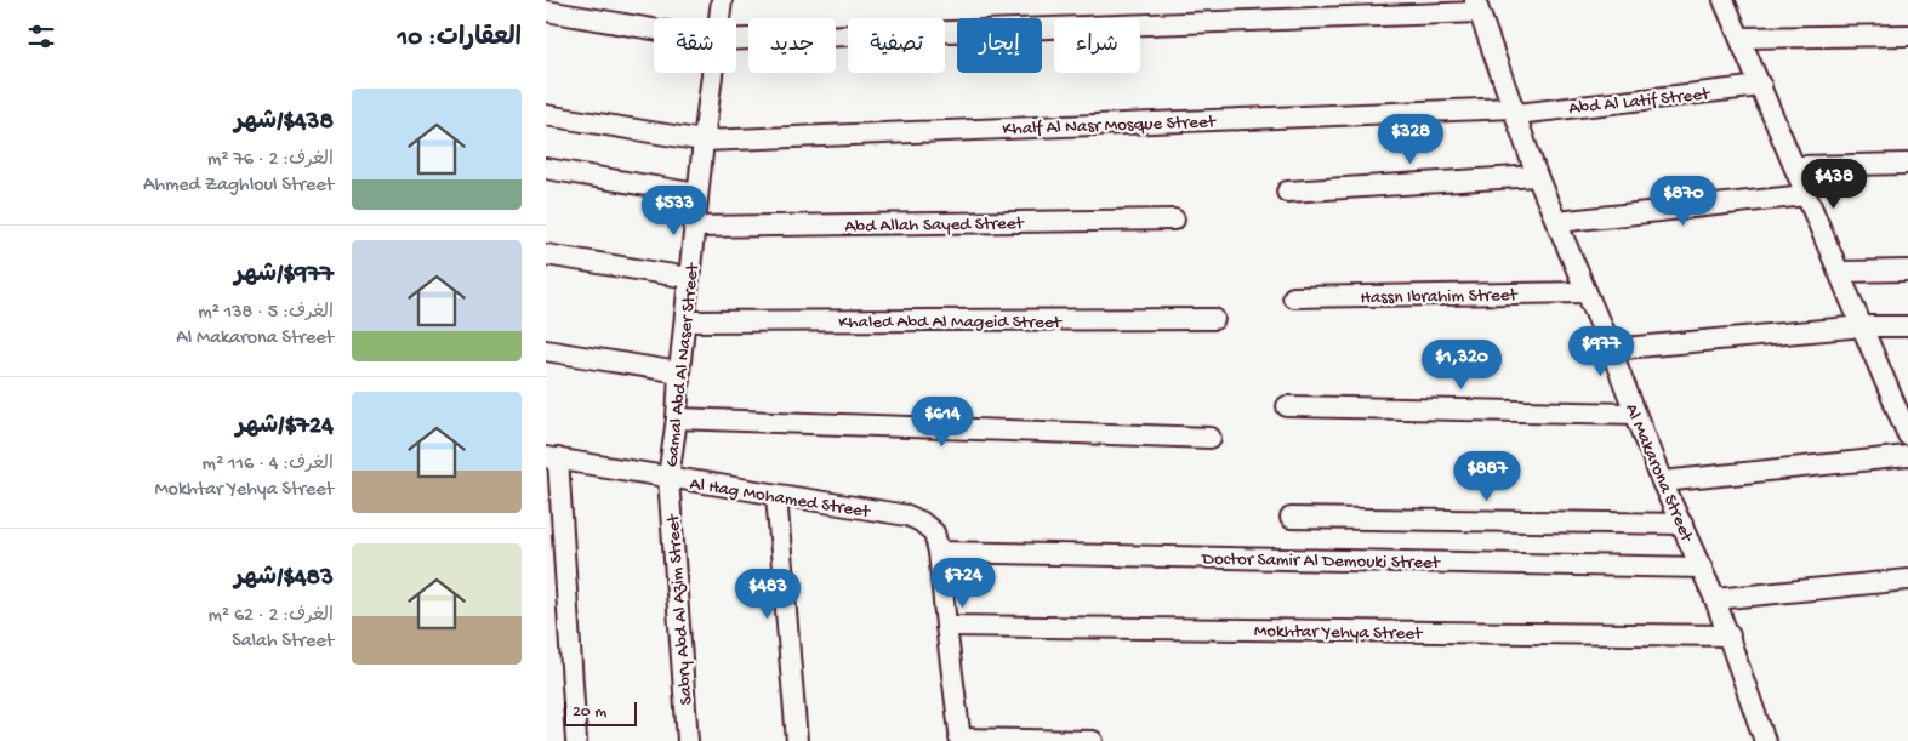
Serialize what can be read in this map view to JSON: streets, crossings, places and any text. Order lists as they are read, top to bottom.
{
  "streets": {
    "street": [
      "Abd Al Latif Street",
      "Khalf Al Nasr Mosque Street",
      "Abd Allah Sayed Street",
      "Hassn Ibrahim Street",
      "Khaled Abd Al Mageid Street",
      "Gamal Abd Al Naser Street",
      "Al Makarona Street",
      "Al Hag Mohamed Street",
      "Doctor Samir Al Demouki Street",
      "Sabry Abd Al Azim Street",
      "Mokhtar Yehya Street"
    ]
  },
  "crossings": [
    ["Abd Al Latif Street", "Khalf Al Nasr Mosque Street"],
    ["Abd Al Latif Street", "Al Makarona Street"],
    ["Khalf Al Nasr Mosque Street", "Gamal Abd Al Naser Street"],
    ["Khalf Al Nasr Mosque Street", "Al Makarona Street"],
    ["Abd Allah Sayed Street", "Gamal Abd Al Naser Street"],
    ["Hassn Ibrahim Street", "Al Makarona Street"],
    ["Khaled Abd Al Mageid Street", "Gamal Abd Al Naser Street"],
    ["Gamal Abd Al Naser Street", "Al Hag Mohamed Street"],
    ["Gamal Abd Al Naser Street", "Sabry Abd Al Azim Street"],
    ["Al Makarona Street", "Doctor Samir Al Demouki Street"],
    ["Al Makarona Street", "Mokhtar Yehya Street"],
    ["Al Hag Mohamed Street", "Doctor Samir Al Demouki Street"],
    ["Al Hag Mohamed Street", "Sabry Abd Al Azim Street"]
  ],
  "scale_bar": "20 m",
  "page": {
    "heading": "العقارات: 10",
    "chip": [
      "شراء",
      "إيجار",
      "تصفية",
      "جديد",
      "شقة"
    ],
    "list": [
      {
        "name": "$438/شهر",
        "note": "الغرف: 2 · 76 m² · Ahmed Zaghloul Street"
      },
      {
        "name": "$977/شهر",
        "note": "الغرف: 5 · 138 m² · Al Makarona Street"
      },
      {
        "name": "$724/شهر",
        "note": "الغرف: 4 · 116 m² · Mokhtar Yehya Street"
      },
      {
        "name": "$483/شهر",
        "note": "الغرف: 2 · 62 m² · Salah Street"
      }
    ],
    "price": [
      "$328",
      "$438",
      "$870",
      "$533",
      "$977",
      "$1,320",
      "$614",
      "$887",
      "$724",
      "$483"
    ],
    "scale": "20 m"
  }
}
